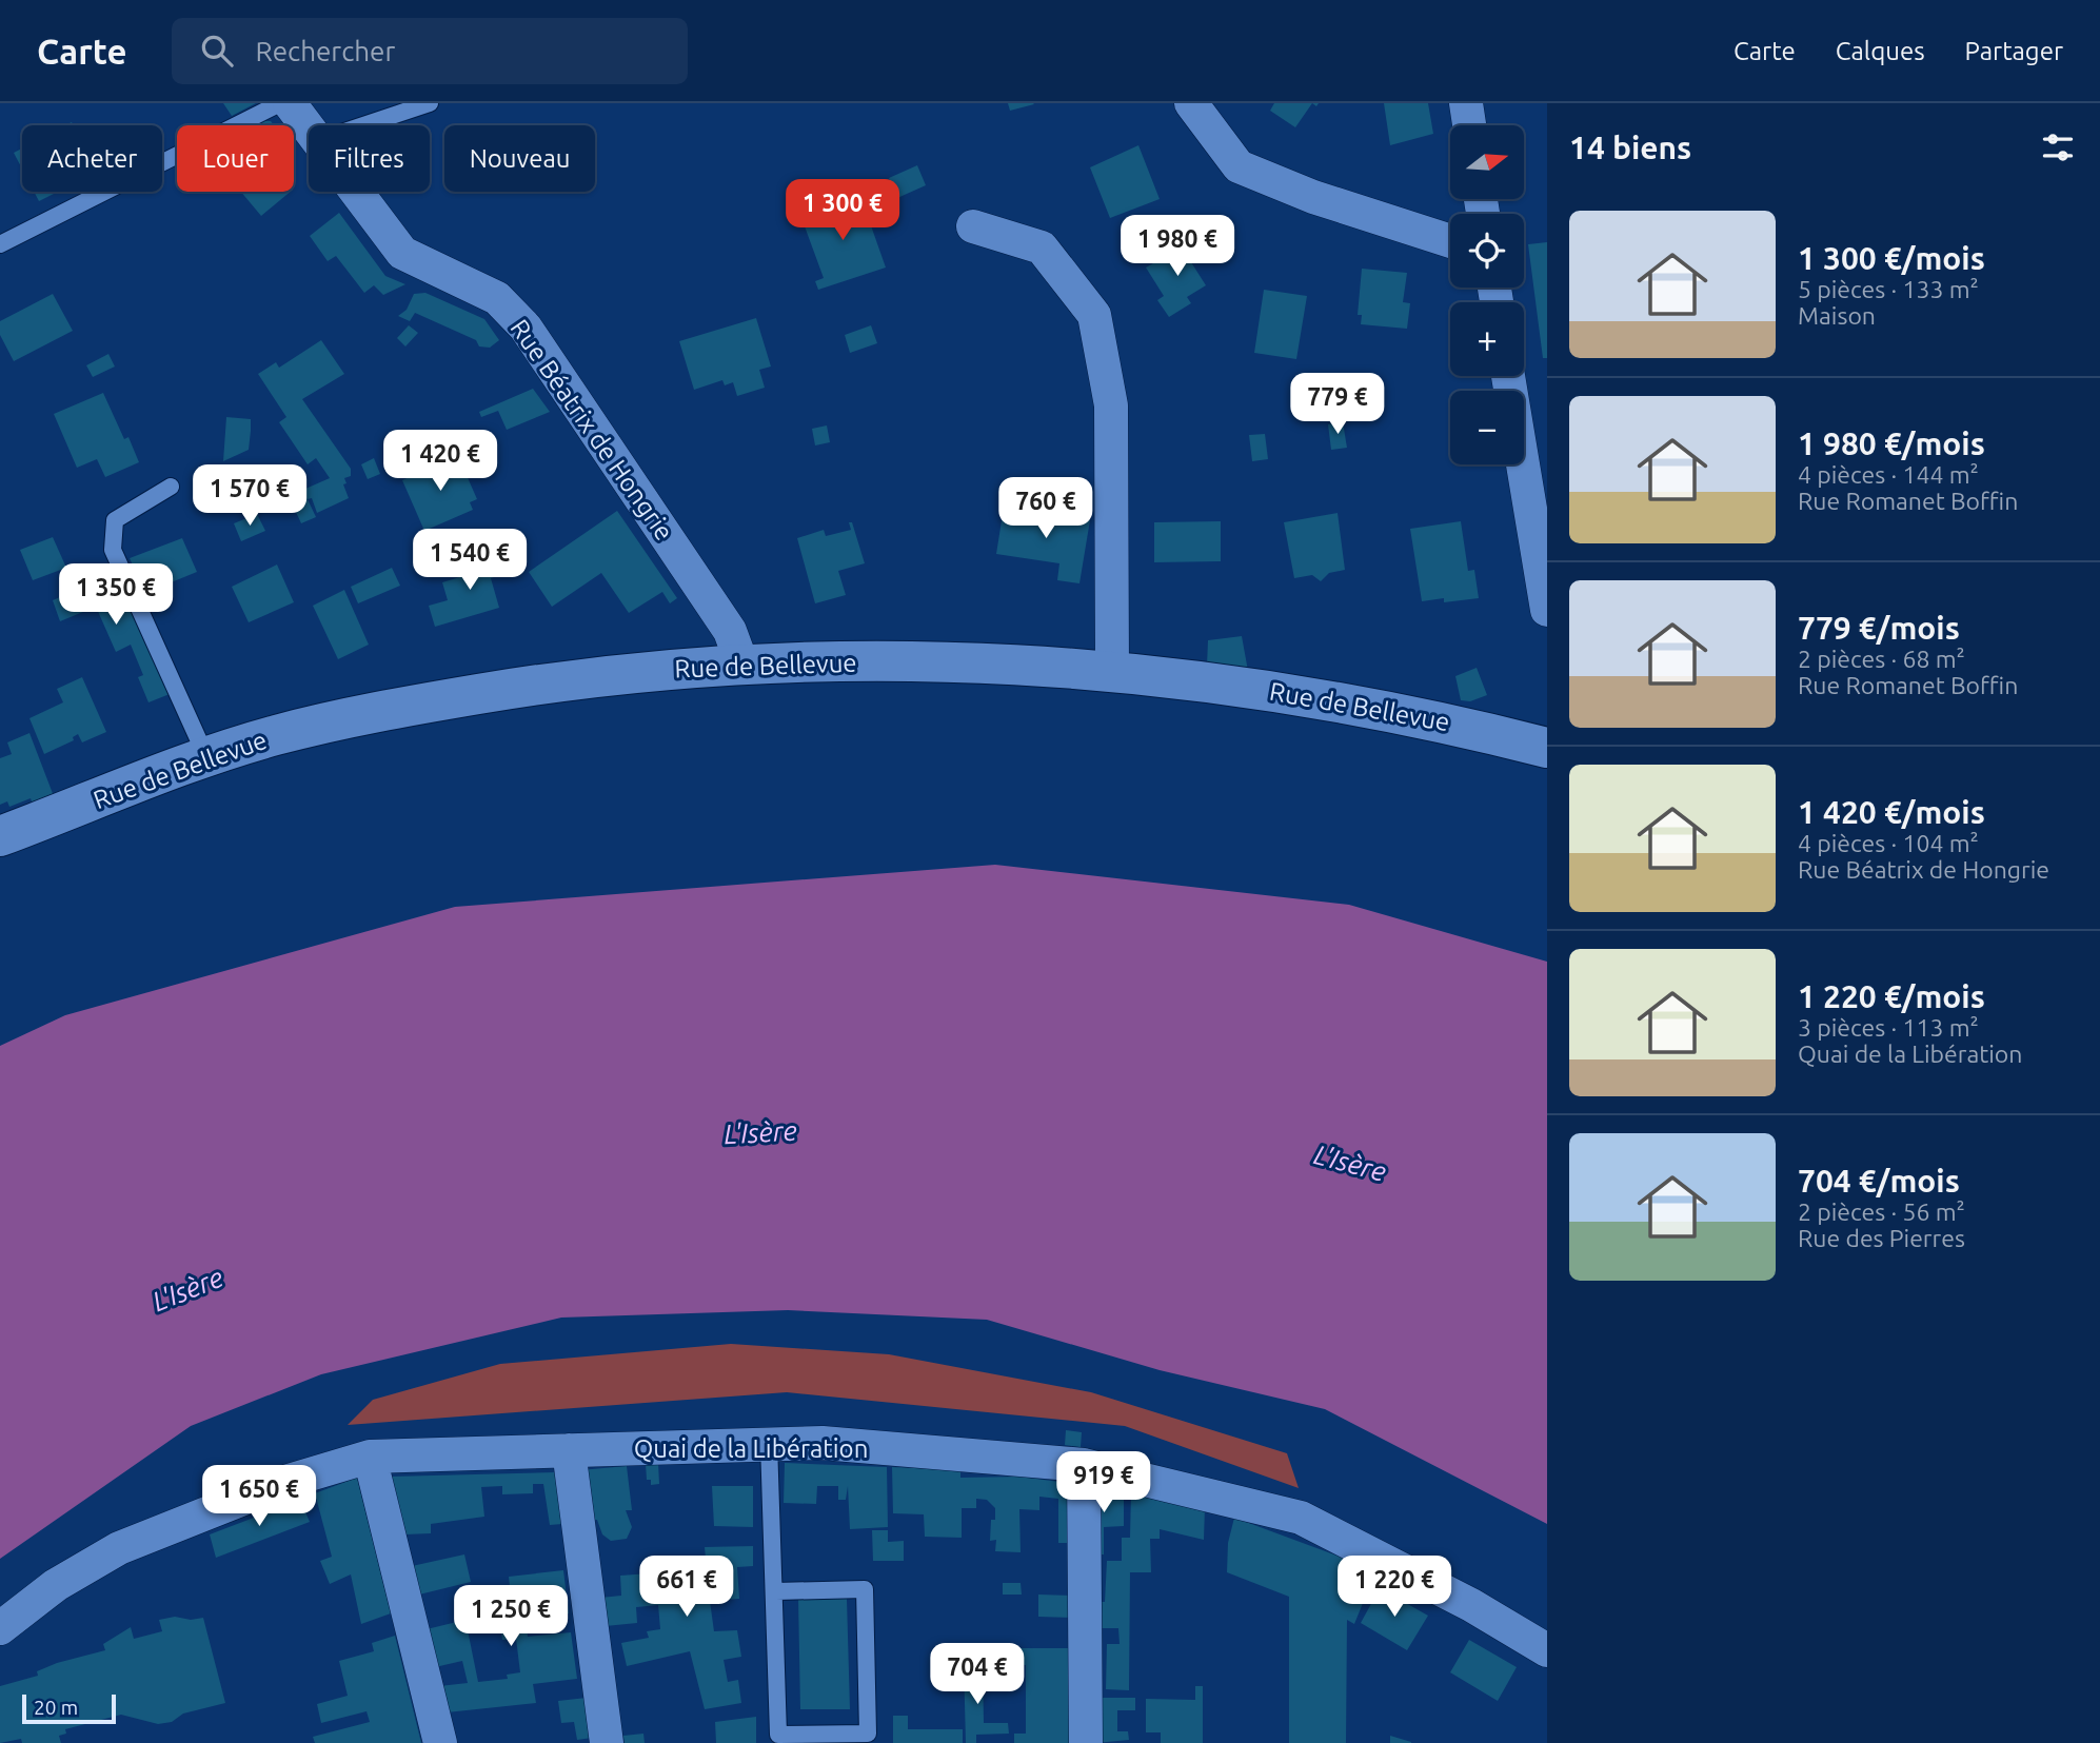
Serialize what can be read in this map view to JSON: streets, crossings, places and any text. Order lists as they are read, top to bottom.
{
  "streets": {
    "street": ["Rue Béatrix de Hongrie", "Rue de Bellevue", "Quai de la Libération"]
  },
  "crossings": [
    ["Rue Béatrix de Hongrie", "Rue de Bellevue"]
  ],
  "water": ["L'Isère"],
  "scale_bar": "20 m",
  "north": "right",
  "page": {
    "header": "Carte",
    "search": "Rechercher",
    "nav": ["Carte", "Calques", "Partager"],
    "heading": "14 biens",
    "map_buttons": ["+", "−"],
    "chip": [
      "Acheter",
      "Louer",
      "Filtres",
      "Nouveau"
    ],
    "price": [
      "1 300 €",
      "1 980 €",
      "779 €",
      "1 420 €",
      "1 570 €",
      "760 €",
      "1 540 €",
      "1 350 €",
      "919 €",
      "1 650 €",
      "661 €",
      "1 220 €",
      "1 250 €",
      "704 €"
    ],
    "list": [
      {
        "name": "1 300 €/mois",
        "note": "5 pièces · 133 m² · Maison"
      },
      {
        "name": "1 980 €/mois",
        "note": "4 pièces · 144 m² · Rue Romanet Boffin"
      },
      {
        "name": "779 €/mois",
        "note": "2 pièces · 68 m² · Rue Romanet Boffin"
      },
      {
        "name": "1 420 €/mois",
        "note": "4 pièces · 104 m² · Rue Béatrix de Hongrie"
      },
      {
        "name": "1 220 €/mois",
        "note": "3 pièces · 113 m² · Quai de la Libération"
      },
      {
        "name": "704 €/mois",
        "note": "2 pièces · 56 m² · Rue des Pierres"
      }
    ],
    "scale": "20 m"
  }
}
